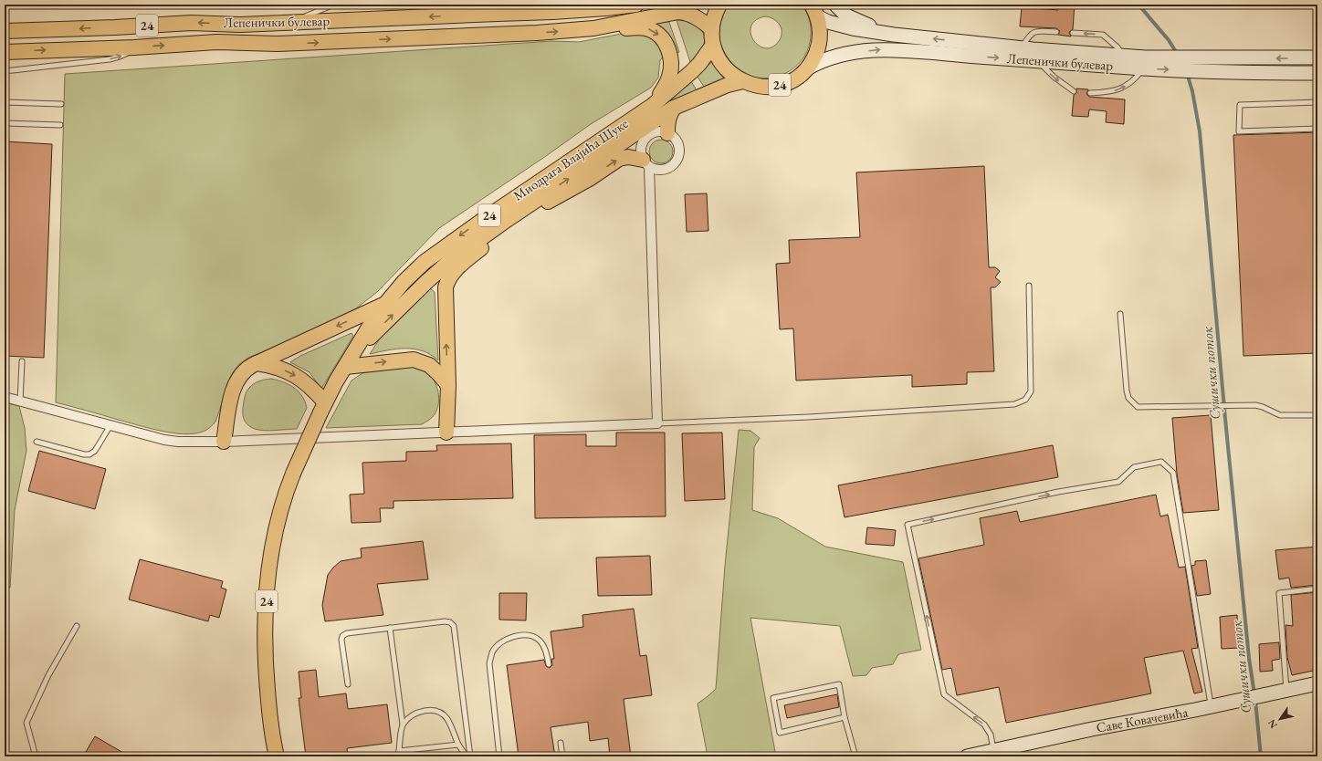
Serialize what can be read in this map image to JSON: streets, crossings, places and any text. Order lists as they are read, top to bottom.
{
  "streets": {
    "main road": [
      "Лепенички булевар",
      "24",
      "Миодрага Влајића Шуке",
      "Саве Ковачевића"
    ]
  },
  "crossings": [
    ["Лепенички булевар", "24"],
    ["24", "Миодрага Влајића Шуке"]
  ],
  "water": ["Сушички поток"],
  "north": "bottom left"
}
